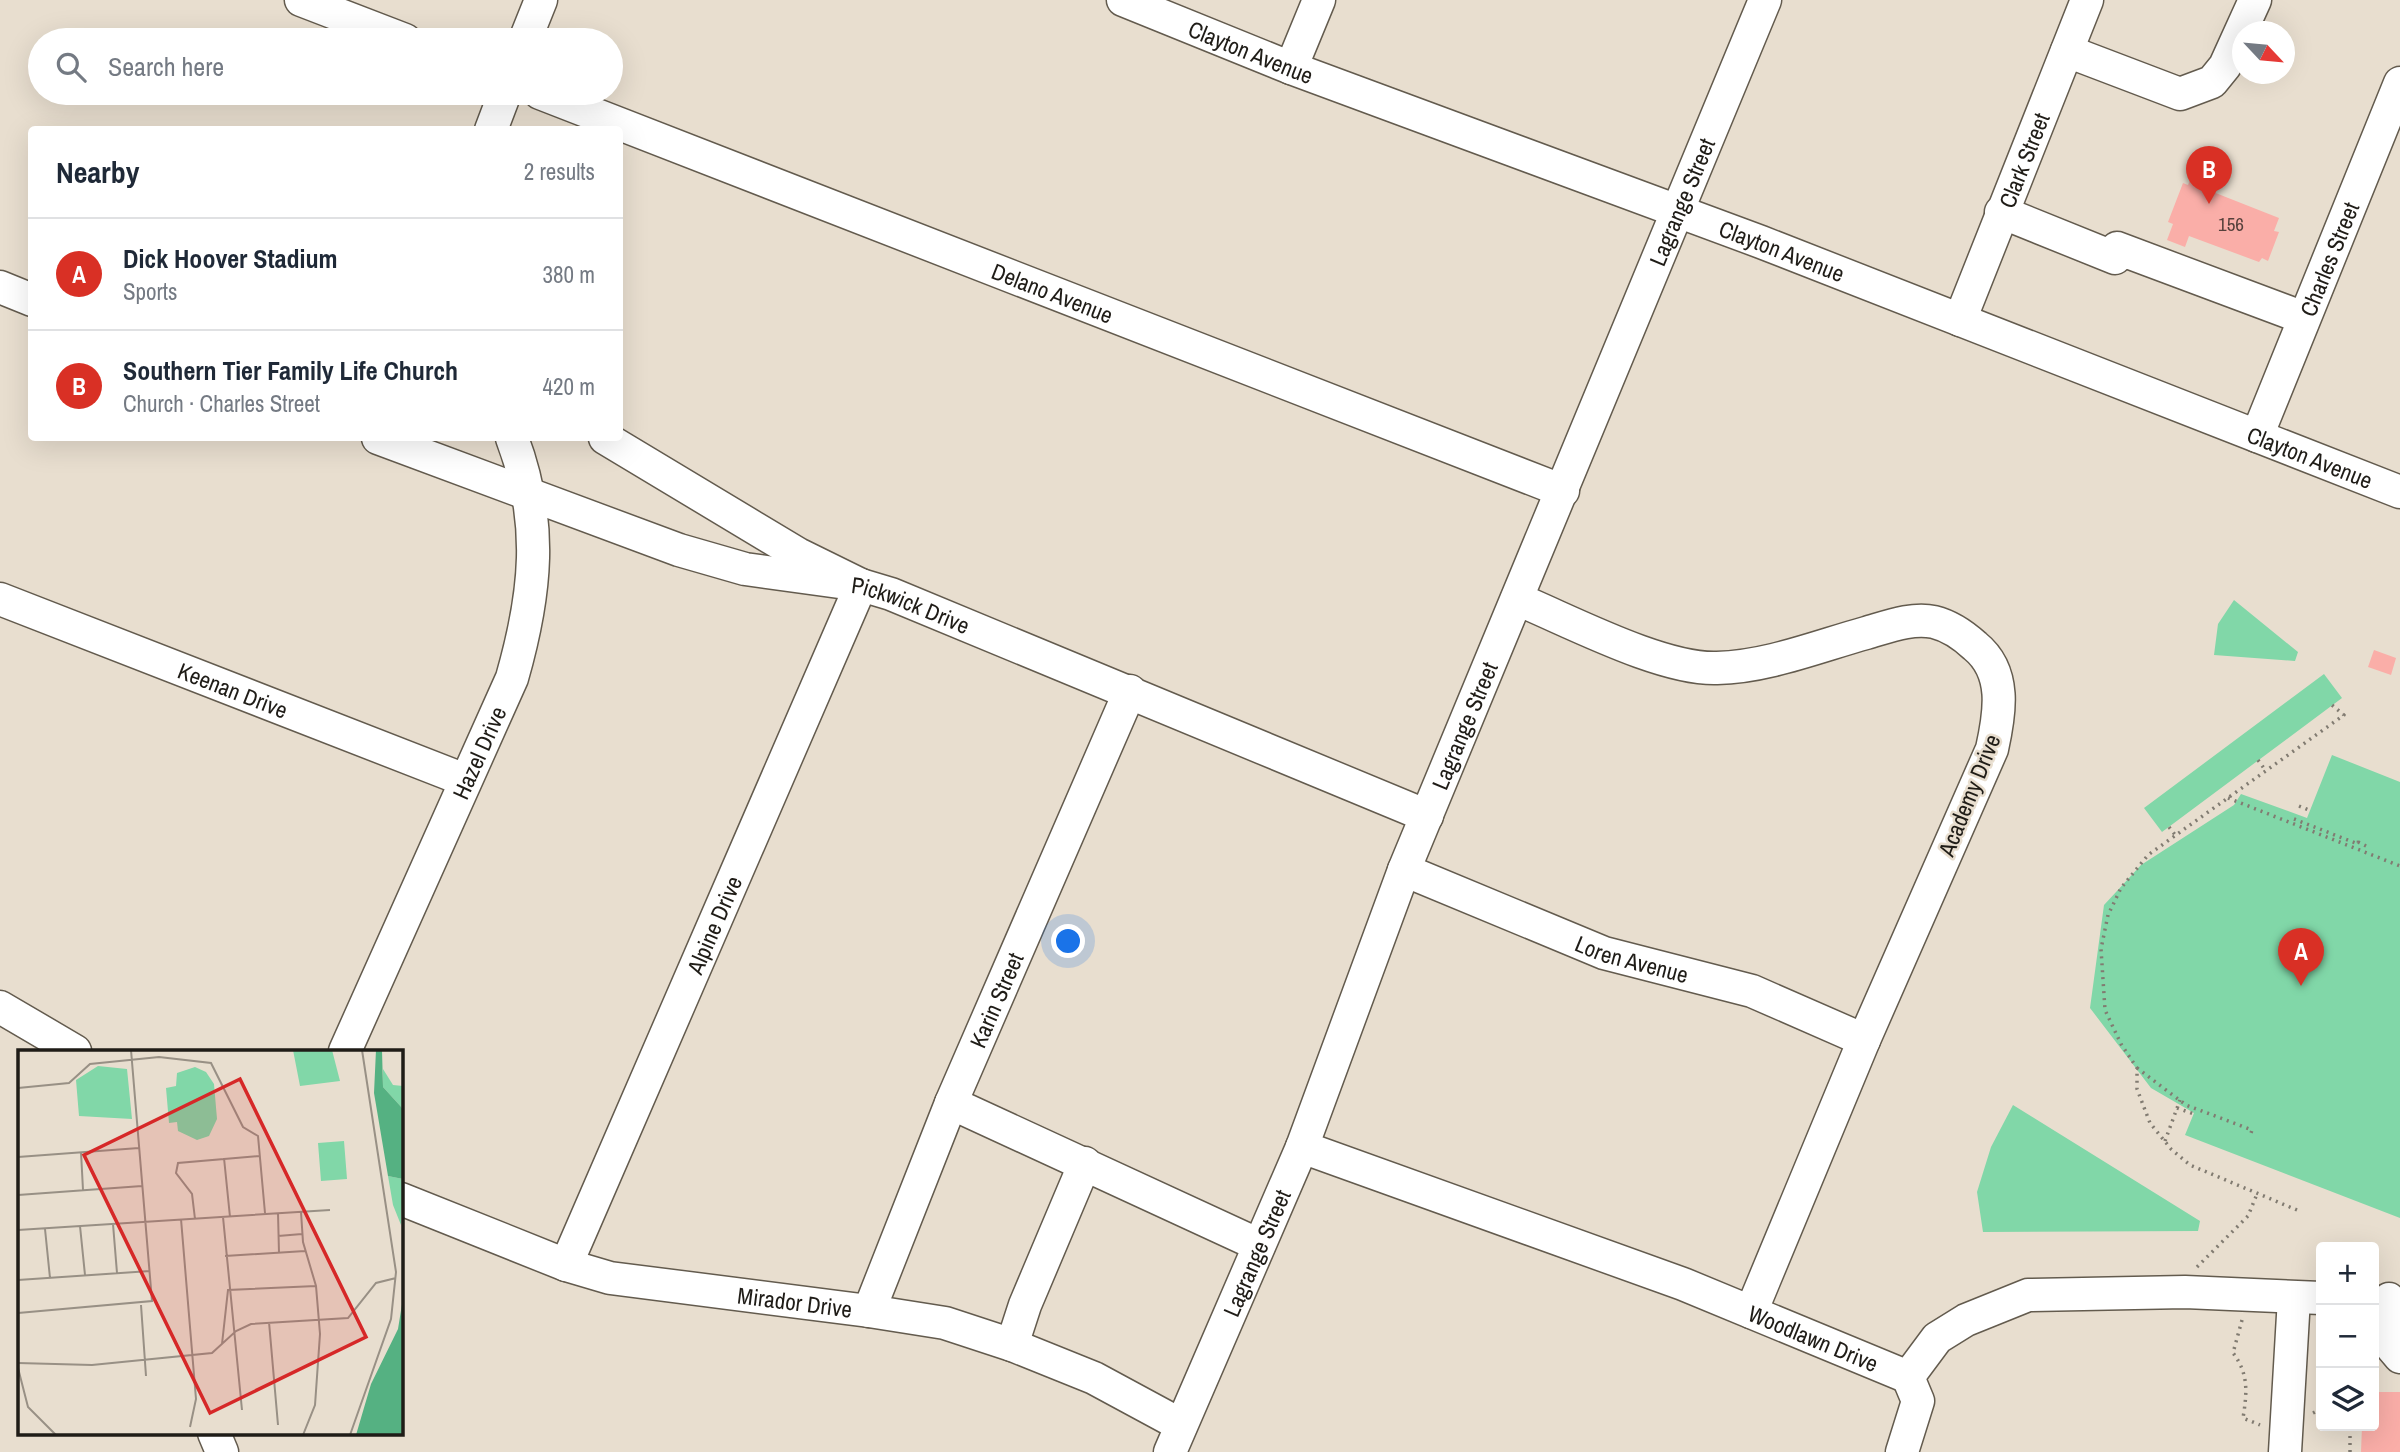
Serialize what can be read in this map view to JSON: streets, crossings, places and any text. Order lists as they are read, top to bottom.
{
  "streets": {
    "street": [
      "Clayton Avenue",
      "Clark Street",
      "Lagrange Street",
      "Charles Street",
      "Delano Avenue",
      "Pickwick Drive",
      "Keenan Drive",
      "Hazel Drive",
      "Academy Drive",
      "Alpine Drive",
      "Loren Avenue",
      "Karin Street",
      "Mirador Drive",
      "Woodlawn Drive"
    ]
  },
  "crossings": [
    ["Clayton Avenue", "Clark Street"],
    ["Clayton Avenue", "Lagrange Street"],
    ["Clayton Avenue", "Charles Street"],
    ["Lagrange Street", "Delano Avenue"],
    ["Lagrange Street", "Pickwick Drive"],
    ["Lagrange Street", "Academy Drive"],
    ["Lagrange Street", "Loren Avenue"],
    ["Lagrange Street", "Mirador Drive"],
    ["Lagrange Street", "Woodlawn Drive"],
    ["Pickwick Drive", "Hazel Drive"],
    ["Pickwick Drive", "Alpine Drive"],
    ["Pickwick Drive", "Karin Street"],
    ["Keenan Drive", "Hazel Drive"],
    ["Academy Drive", "Loren Avenue"],
    ["Academy Drive", "Woodlawn Drive"],
    ["Alpine Drive", "Mirador Drive"],
    ["Karin Street", "Mirador Drive"]
  ],
  "house_numbers": ["156"],
  "north": "bottom right",
  "page": {
    "search": "Search here",
    "heading": ["Nearby", "2 results"],
    "pins": ["B", "A"],
    "list": [
      {
        "mark": "A",
        "name": "Dick Hoover Stadium",
        "note": "Sports",
        "value": "380 m"
      },
      {
        "mark": "B",
        "name": "Southern Tier Family Life Church",
        "note": "Church · Charles Street",
        "value": "420 m"
      }
    ],
    "map_buttons": ["+", "−"]
  }
}
